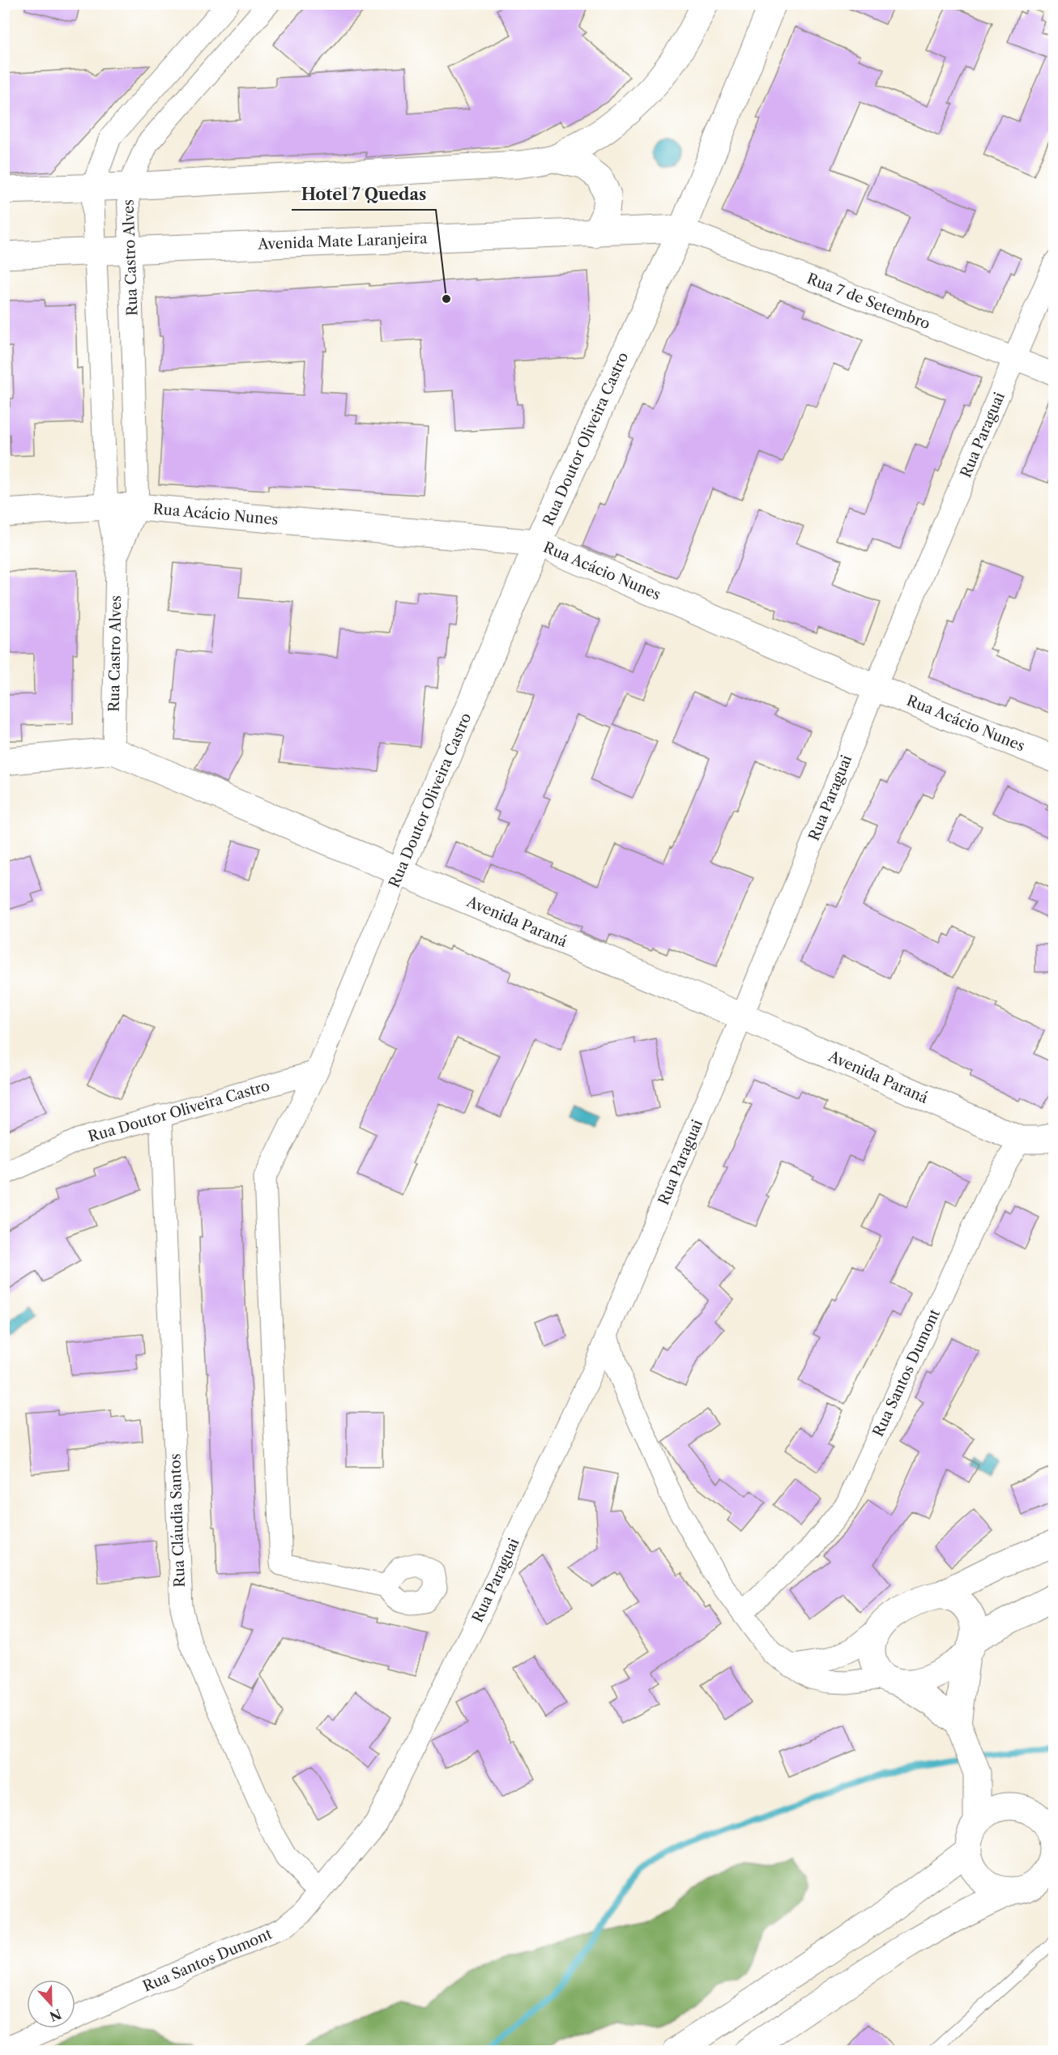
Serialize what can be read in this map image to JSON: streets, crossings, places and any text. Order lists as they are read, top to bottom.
{
  "streets": {
    "street": [
      "Avenida Mate Laranjeira",
      "Rua Castro Alves",
      "Rua 7 de Setembro",
      "Rua Paraguai",
      "Rua Doutor Oliveira Castro",
      "Rua Acácio Nunes",
      "Avenida Paraná",
      "Rua Santos Dumont",
      "Rua Cláudia Santos"
    ]
  },
  "crossings": [
    ["Avenida Mate Laranjeira", "Rua Castro Alves"],
    ["Avenida Mate Laranjeira", "Rua 7 de Setembro"],
    ["Avenida Mate Laranjeira", "Rua Doutor Oliveira Castro"],
    ["Rua Castro Alves", "Rua Acácio Nunes"],
    ["Rua Castro Alves", "Avenida Paraná"],
    ["Rua 7 de Setembro", "Rua Paraguai"],
    ["Rua 7 de Setembro", "Rua Doutor Oliveira Castro"],
    ["Rua Paraguai", "Rua Acácio Nunes"],
    ["Rua Paraguai", "Avenida Paraná"],
    ["Rua Paraguai", "Rua Santos Dumont"],
    ["Rua Doutor Oliveira Castro", "Rua Acácio Nunes"],
    ["Rua Doutor Oliveira Castro", "Avenida Paraná"],
    ["Rua Doutor Oliveira Castro", "Rua Cláudia Santos"],
    ["Avenida Paraná", "Rua Santos Dumont"],
    ["Rua Santos Dumont", "Rua Cláudia Santos"]
  ],
  "places": ["Hotel 7 Quedas"],
  "north": "bottom"
}
